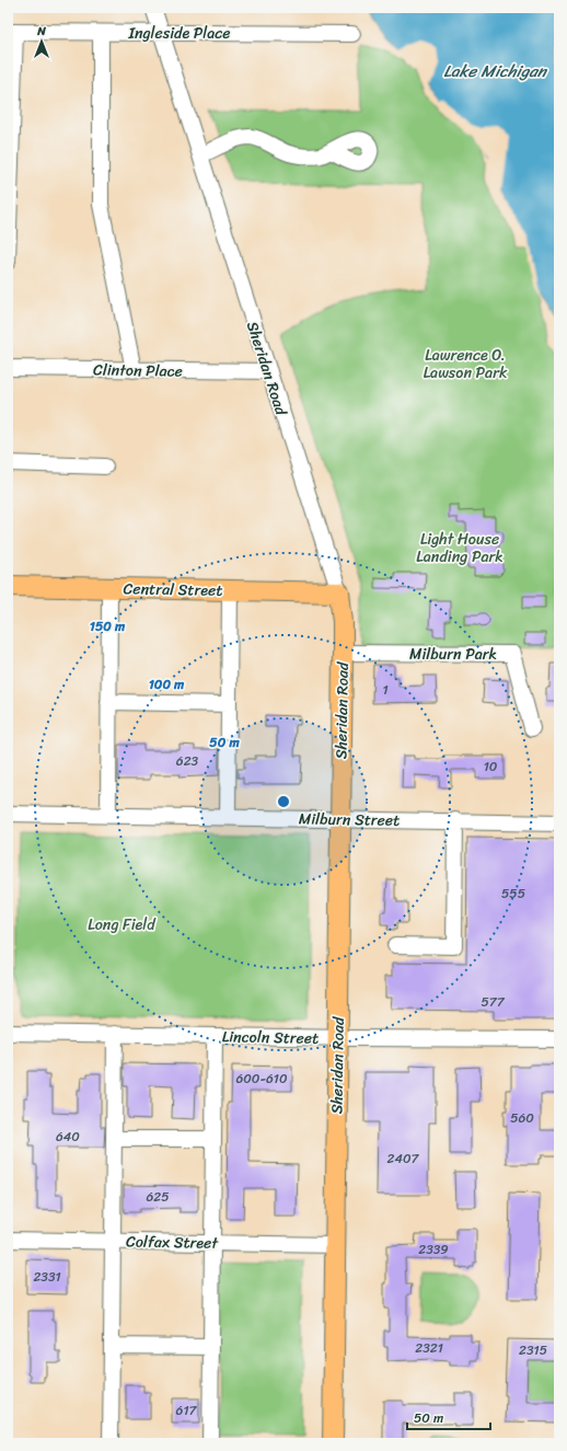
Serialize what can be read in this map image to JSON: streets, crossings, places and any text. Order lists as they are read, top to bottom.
{
  "streets": {
    "main road": ["Sheridan Road", "Central Street"],
    "street": [
      "Ingleside Place",
      "Clinton Place",
      "Milburn Park",
      "Milburn Street",
      "Lincoln Street",
      "Colfax Street"
    ]
  },
  "crossings": [
    ["Ingleside Place", "Sheridan Road"],
    ["Sheridan Road", "Clinton Place"],
    ["Sheridan Road", "Central Street"],
    ["Sheridan Road", "Milburn Park"],
    ["Sheridan Road", "Milburn Street"],
    ["Sheridan Road", "Lincoln Street"],
    ["Sheridan Road", "Colfax Street"]
  ],
  "water": ["Lake Michigan"],
  "parks": ["Lawrence O. Lawson Park", "Light House Landing Park", "Long Field"],
  "house_numbers": [
    "1",
    "623",
    "10",
    "555",
    "577",
    "600-610",
    "560",
    "640",
    "2407",
    "625",
    "2339",
    "2331",
    "2321",
    "2315",
    "617"
  ],
  "scale_bar": "50 m",
  "north": "top",
  "rings": ["150 m", "100 m", "50 m"]
}
